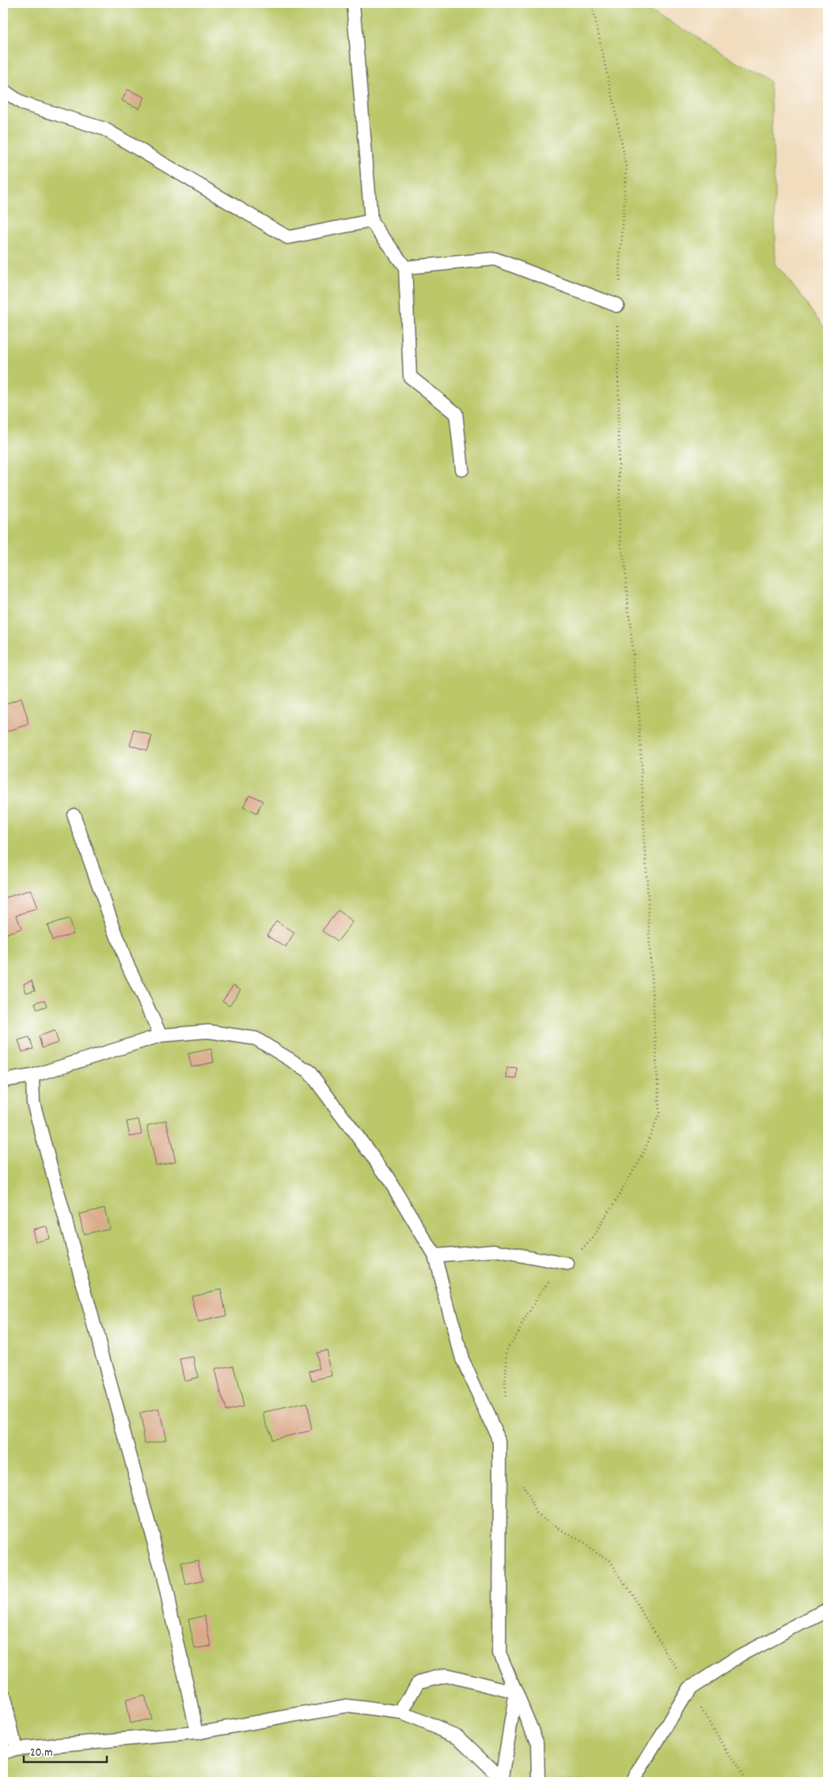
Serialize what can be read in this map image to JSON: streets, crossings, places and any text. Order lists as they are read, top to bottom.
{
  "scale_bar": "20 m"
}
